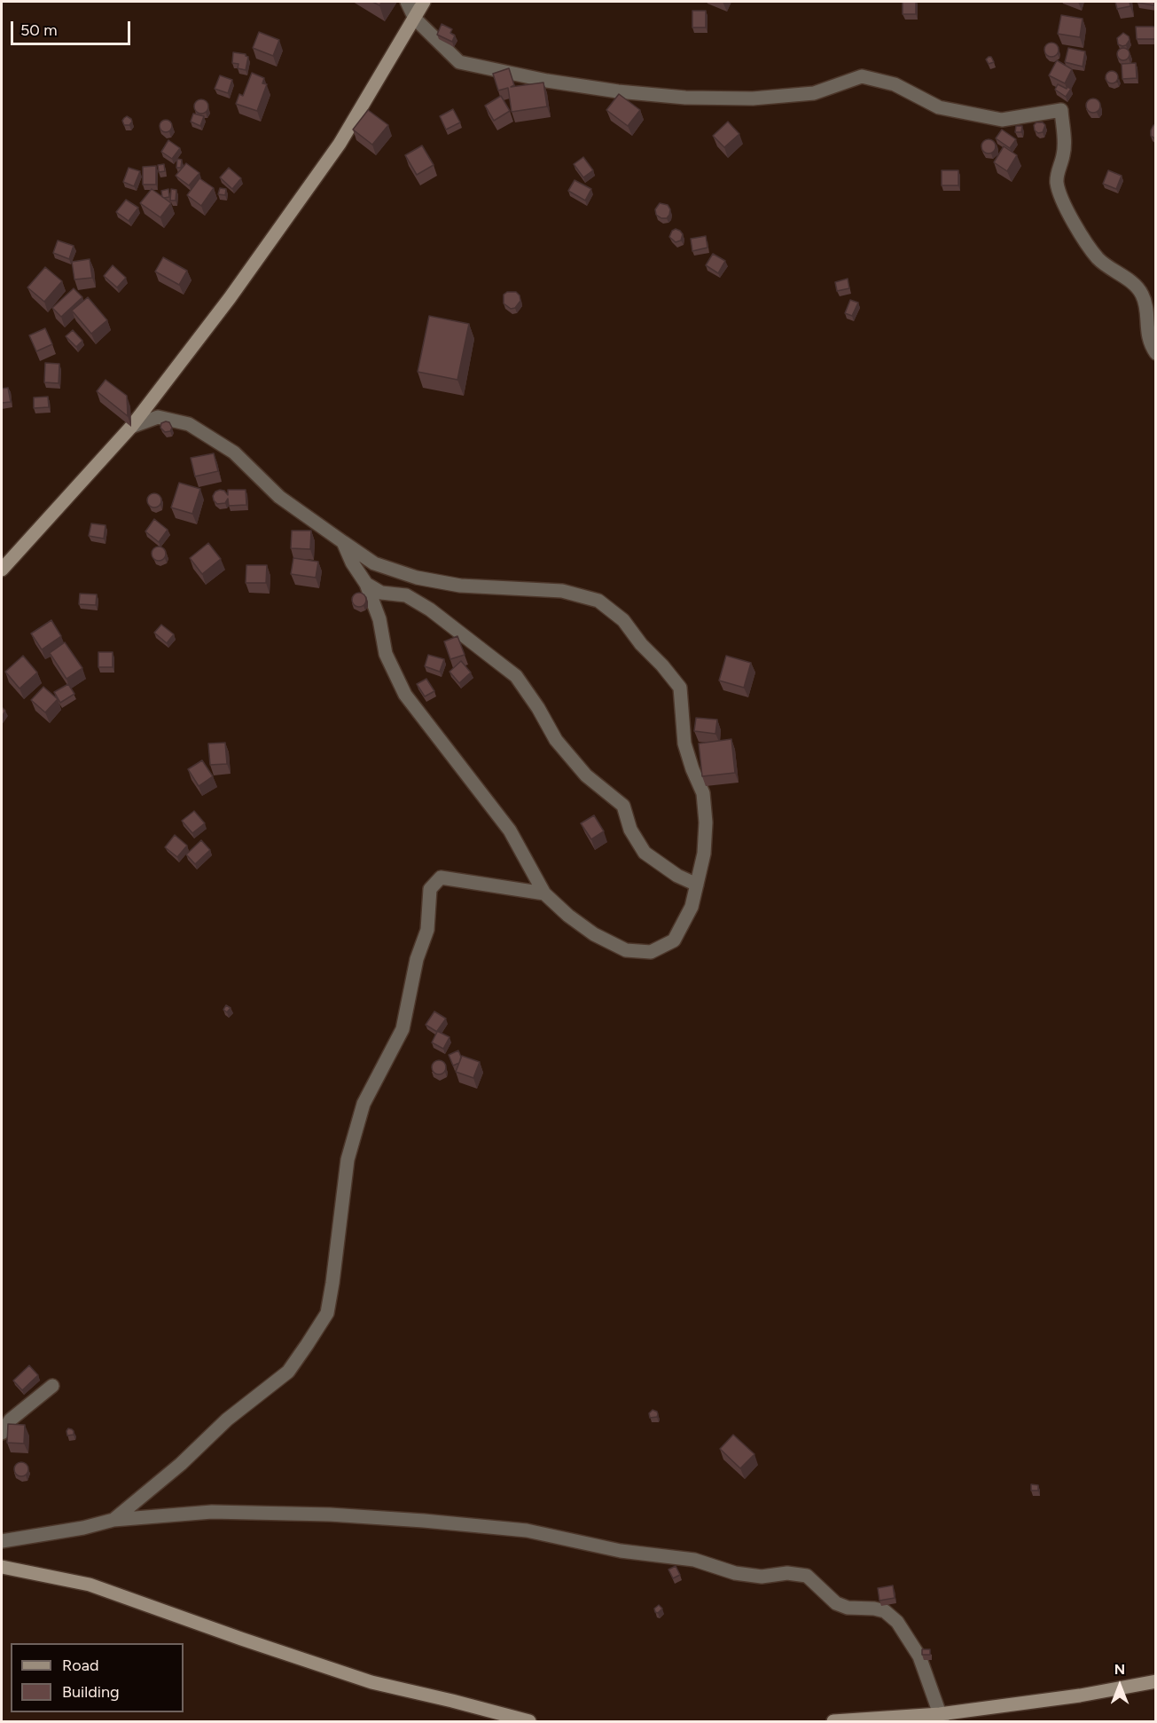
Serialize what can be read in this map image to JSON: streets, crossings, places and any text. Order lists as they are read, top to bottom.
{
  "legend": ["Road", "Building"],
  "scale_bar": "50 m",
  "north": "top"
}
